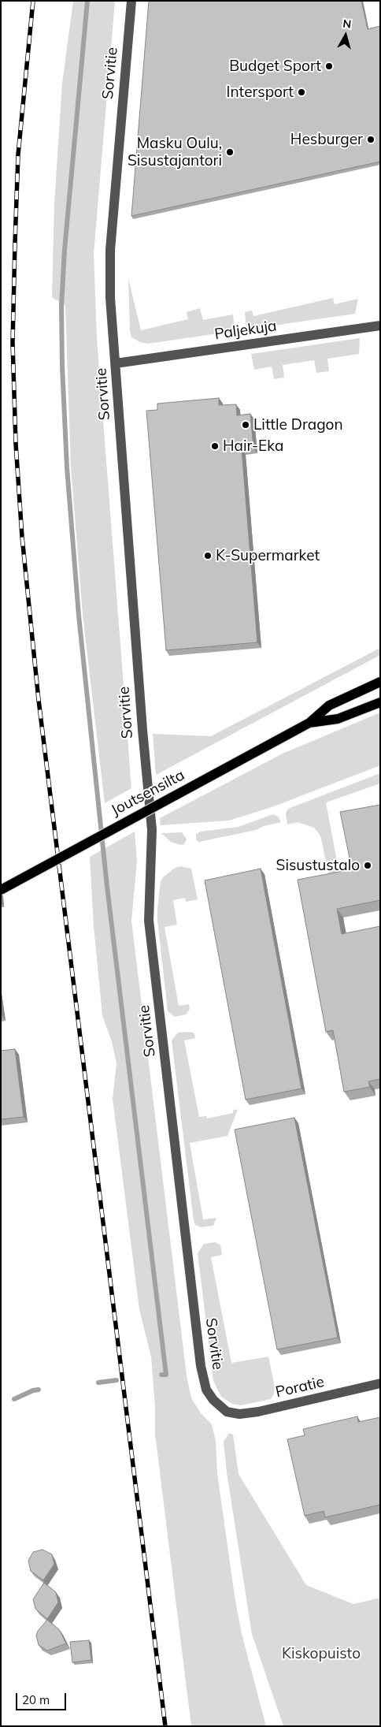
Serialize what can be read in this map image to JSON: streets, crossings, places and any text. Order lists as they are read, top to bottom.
{
  "streets": {
    "main road": ["Joutsensilta"],
    "street": ["Sorvitie", "Paljekuja", "Poratie"]
  },
  "crossings": [
    ["Sorvitie", "Paljekuja"],
    ["Sorvitie", "Poratie"]
  ],
  "parks": ["Kiskopuisto"],
  "places": [
    "Budget Sport",
    "Intersport",
    "Hesburger",
    "Masku Oulu, Sisustajantori",
    "Little Dragon",
    "Hair-Eka",
    "K-Supermarket",
    "Sisustustalo"
  ],
  "scale_bar": "20 m",
  "north": "top"
}
